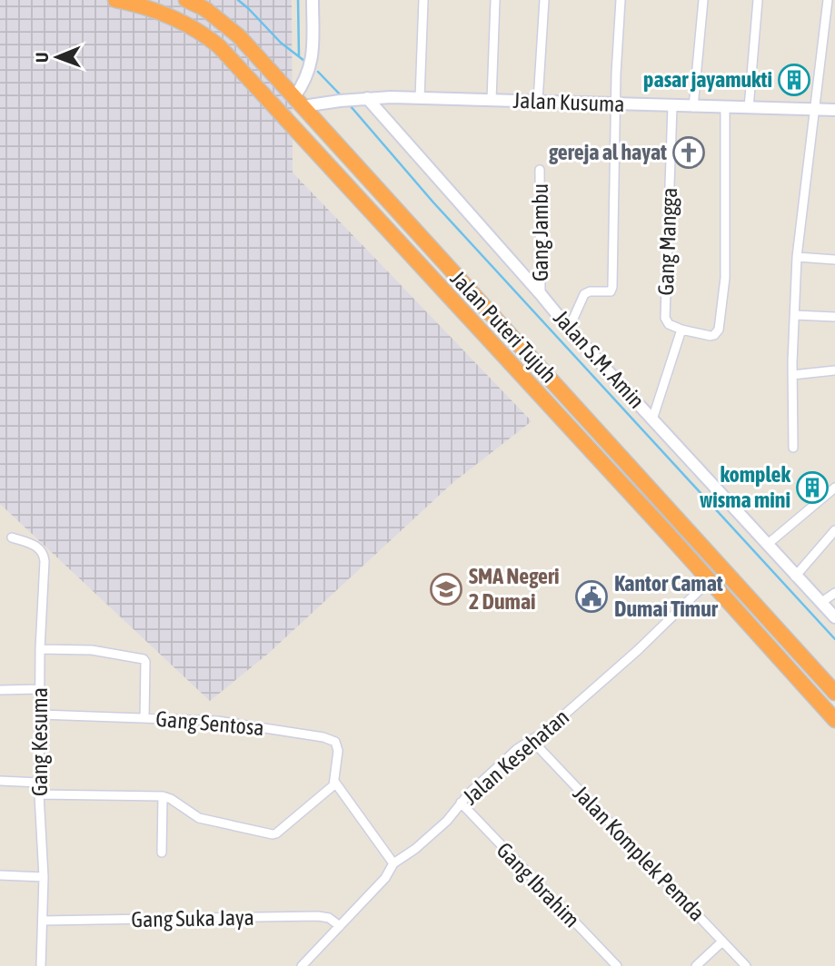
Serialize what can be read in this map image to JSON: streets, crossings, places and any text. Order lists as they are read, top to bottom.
{
  "streets": {
    "highway": ["Jalan Puteri Tujuh"],
    "street": [
      "Jalan Kusuma",
      "Gang Jambu",
      "Gang Mangga",
      "Jalan S.M. Amin",
      "Gang Sentosa",
      "Gang Kesuma",
      "Jalan Kesehatan",
      "Jalan Komplek Pemda",
      "Gang Ibrahim",
      "Gang Suka Jaya"
    ]
  },
  "crossings": [
    ["Jalan Kusuma", "Gang Mangga"],
    ["Jalan Kusuma", "Jalan Puteri Tujuh"],
    ["Jalan Kusuma", "Jalan S.M. Amin"],
    ["Gang Jambu", "Jalan S.M. Amin"],
    ["Jalan Puteri Tujuh", "Jalan Kesehatan"],
    ["Gang Sentosa", "Gang Kesuma"],
    ["Gang Kesuma", "Gang Suka Jaya"],
    ["Jalan Kesehatan", "Jalan Komplek Pemda"],
    ["Jalan Kesehatan", "Gang Ibrahim"],
    ["Jalan Kesehatan", "Gang Suka Jaya"]
  ],
  "places": {
    "building": ["pasar jayamukti", "komplek wisma mini"],
    "church": ["gereja al hayat"],
    "school or university": ["SMA Negeri 2 Dumai"],
    "public building": ["Kantor Camat Dumai Timur"]
  },
  "north": "left"
}
